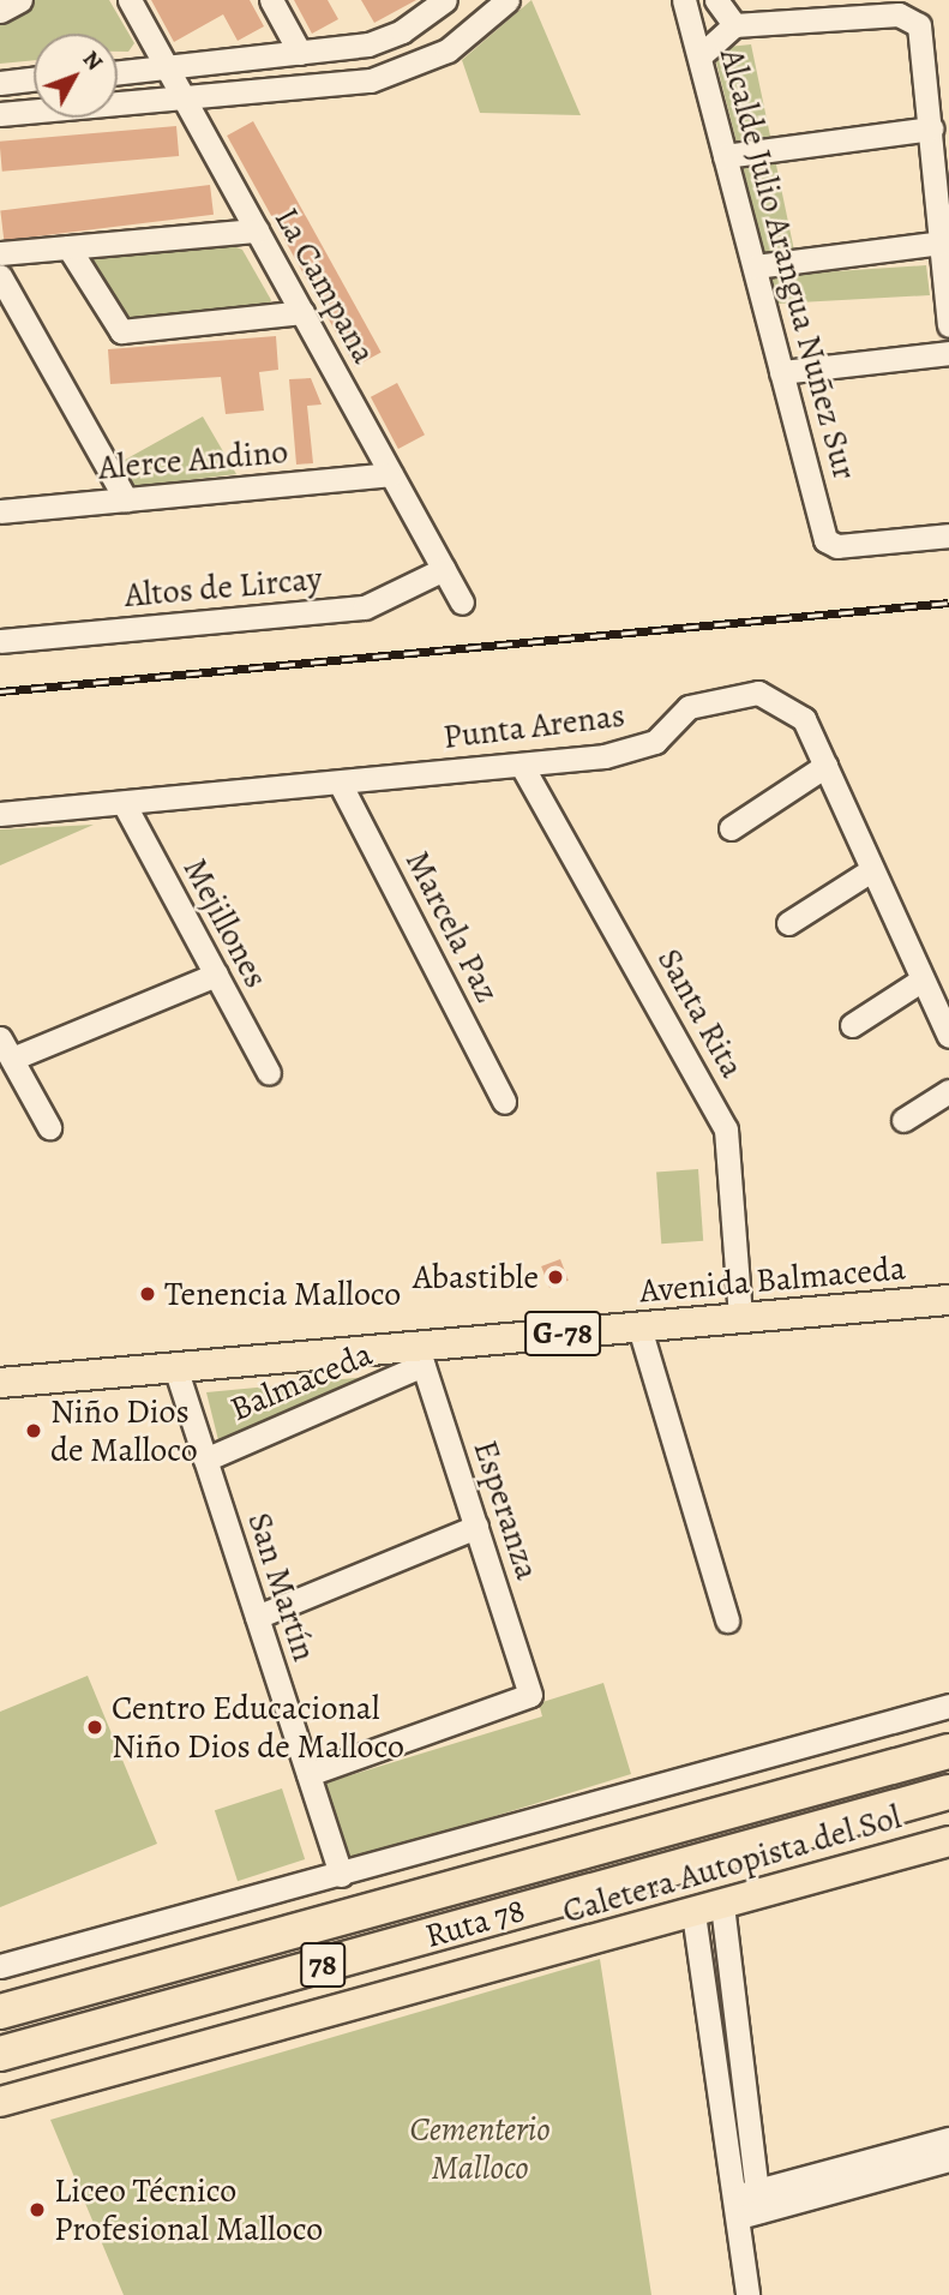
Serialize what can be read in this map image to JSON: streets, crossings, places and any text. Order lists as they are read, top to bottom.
{
  "streets": {
    "highway": ["Ruta 78", "78"],
    "main road": ["Avenida Balmaceda", "G-78", "Caletera Autopista del Sol"],
    "street": [
      "Alcalde Julio Arangua Nuñez Sur",
      "La Campana",
      "Alerce Andino",
      "Altos de Lircay",
      "Punta Arenas",
      "Mejillones",
      "Marcela Paz",
      "Santa Rita",
      "Balmaceda",
      "Esperanza",
      "San Martín"
    ]
  },
  "crossings": [
    ["La Campana", "Alerce Andino"],
    ["La Campana", "Altos de Lircay"],
    ["Punta Arenas", "Mejillones"],
    ["Punta Arenas", "Marcela Paz"],
    ["Punta Arenas", "Santa Rita"],
    ["Santa Rita", "Avenida Balmaceda"],
    ["Avenida Balmaceda", "Balmaceda"],
    ["Avenida Balmaceda", "Esperanza"],
    ["Avenida Balmaceda", "San Martín"],
    ["Balmaceda", "Esperanza"],
    ["Balmaceda", "San Martín"],
    ["Esperanza", "San Martín"]
  ],
  "parks": ["Cementerio Malloco"],
  "places": [
    "Abastible",
    "Tenencia Malloco",
    "Niño Dios de Malloco",
    "Centro Educacional Niño Dios de Malloco",
    "Liceo Técnico Profesional Malloco"
  ],
  "north": "top right"
}
